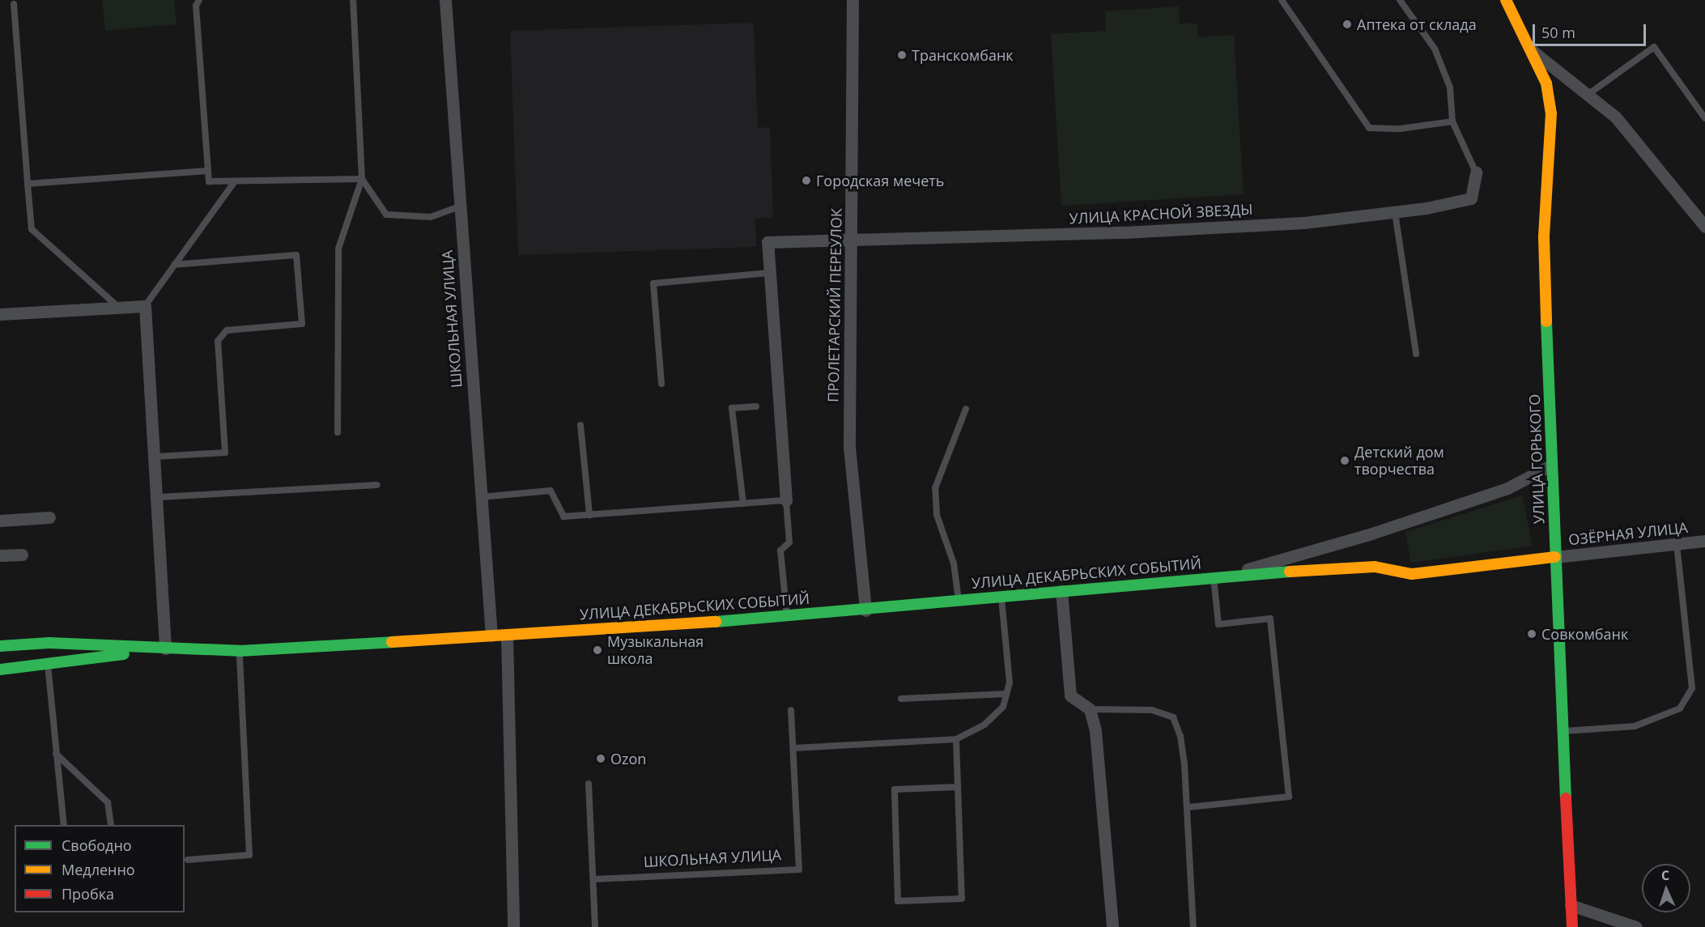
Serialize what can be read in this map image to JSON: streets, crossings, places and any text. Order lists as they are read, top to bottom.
{
  "streets": {
    "street": [
      "УЛИЦА КРАСНОЙ ЗВЕЗДЫ",
      "ПРОЛЕТАРСКИЙ ПЕРЕУЛОК",
      "ШКОЛЬНАЯ УЛИЦА",
      "УЛИЦА ГОРЬКОГО",
      "ОЗЁРНАЯ УЛИЦА",
      "УЛИЦА ДЕКАБРЬСКИХ СОБЫТИЙ"
    ]
  },
  "crossings": [
    ["УЛИЦА КРАСНОЙ ЗВЕЗДЫ", "ПРОЛЕТАРСКИЙ ПЕРЕУЛОК"],
    ["ПРОЛЕТАРСКИЙ ПЕРЕУЛОК", "УЛИЦА ДЕКАБРЬСКИХ СОБЫТИЙ"],
    ["ШКОЛЬНАЯ УЛИЦА", "УЛИЦА ДЕКАБРЬСКИХ СОБЫТИЙ"],
    ["УЛИЦА ГОРЬКОГО", "ОЗЁРНАЯ УЛИЦА"],
    ["УЛИЦА ГОРЬКОГО", "УЛИЦА ДЕКАБРЬСКИХ СОБЫТИЙ"],
    ["ОЗЁРНАЯ УЛИЦА", "УЛИЦА ДЕКАБРЬСКИХ СОБЫТИЙ"]
  ],
  "places": [
    "Аптека от склада",
    "Транскомбанк",
    "Городская мечеть",
    "Детский дом творчества",
    "Совкомбанк",
    "Музыкальная школа",
    "Ozon"
  ],
  "legend": ["Свободно", "Медленно", "Пробка"],
  "scale_bar": "50 m",
  "north": "top"
}
